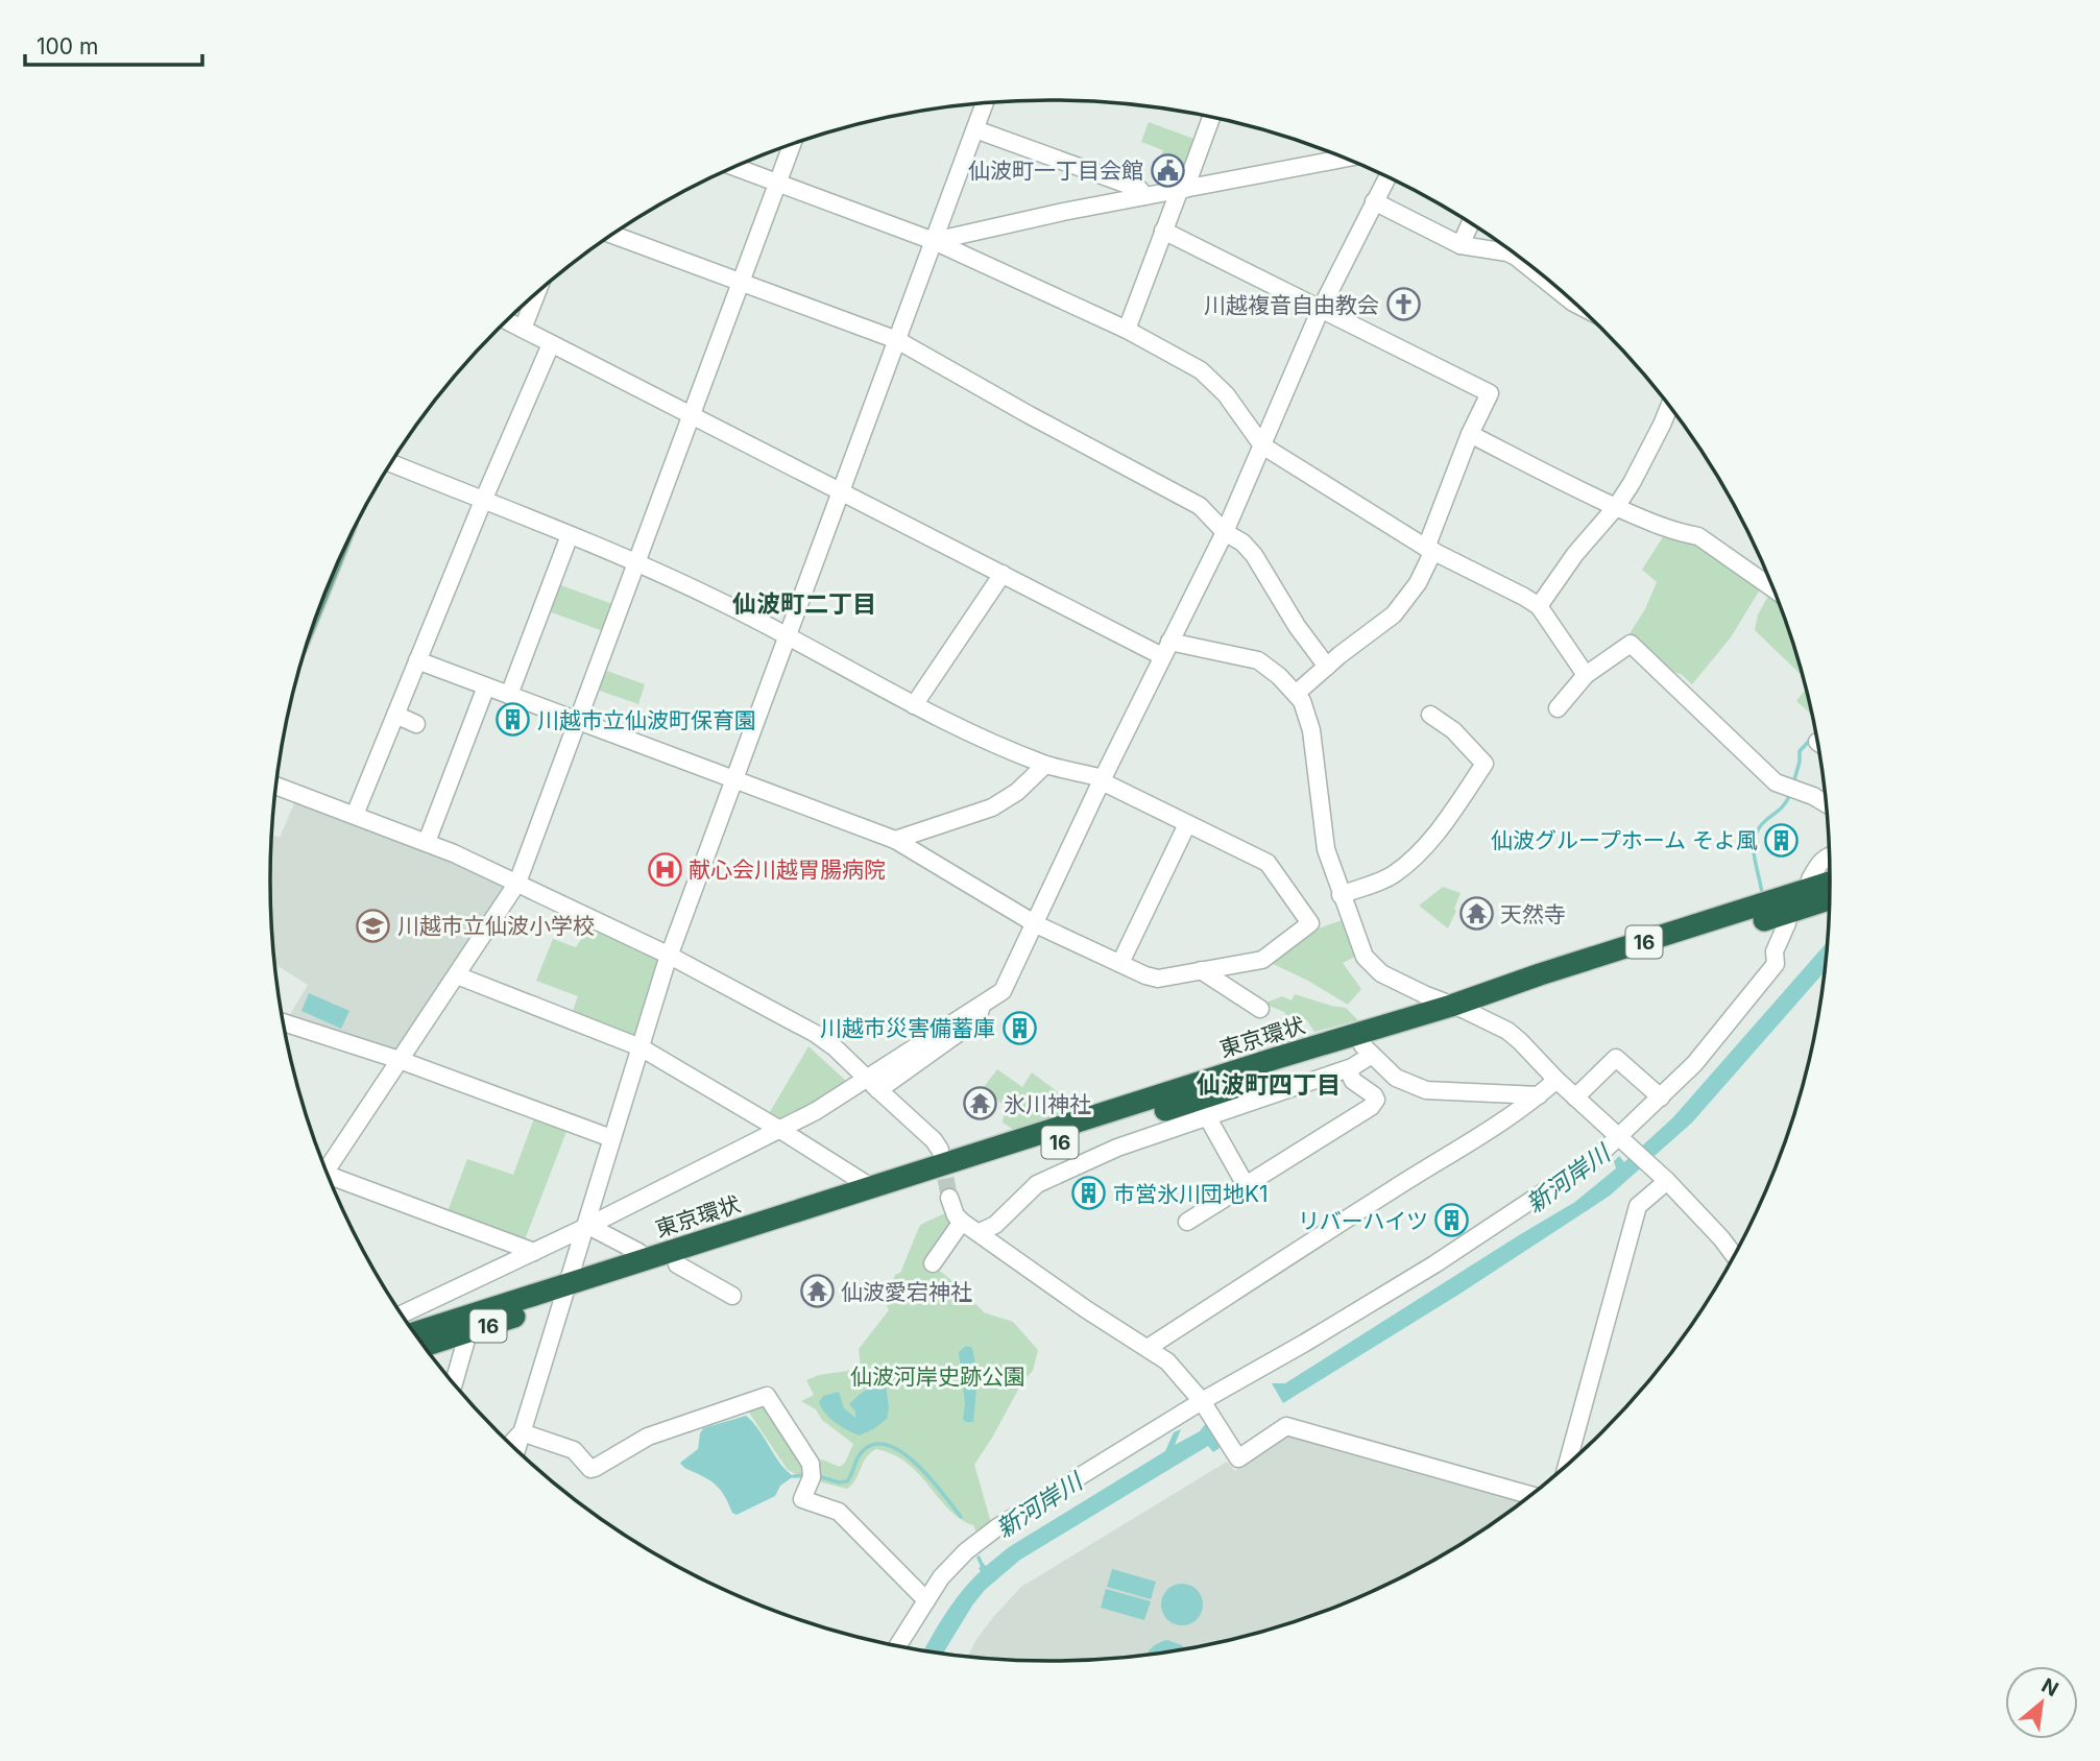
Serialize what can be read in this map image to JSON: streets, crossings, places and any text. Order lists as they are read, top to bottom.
{
  "streets": {
    "highway": ["16", "東京環状"]
  },
  "districts": ["仙波町二丁目", "仙波町四丁目"],
  "water": ["新河岸川"],
  "parks": ["仙波河岸史跡公園"],
  "places": {
    "public building": ["仙波町一丁目会館"],
    "church": ["川越複音自由教会"],
    "building": [
      "川越市立仙波町保育園",
      "仙波グループホーム そよ風",
      "川越市災害備蓄庫",
      "市営氷川団地K1",
      "リバーハイツ"
    ],
    "hospital": ["献心会川越胃腸病院"],
    "temple": ["天然寺", "氷川神社", "仙波愛宕神社"],
    "school or university": ["川越市立仙波小学校"]
  },
  "scale_bar": "100 m",
  "north": "top right"
}
